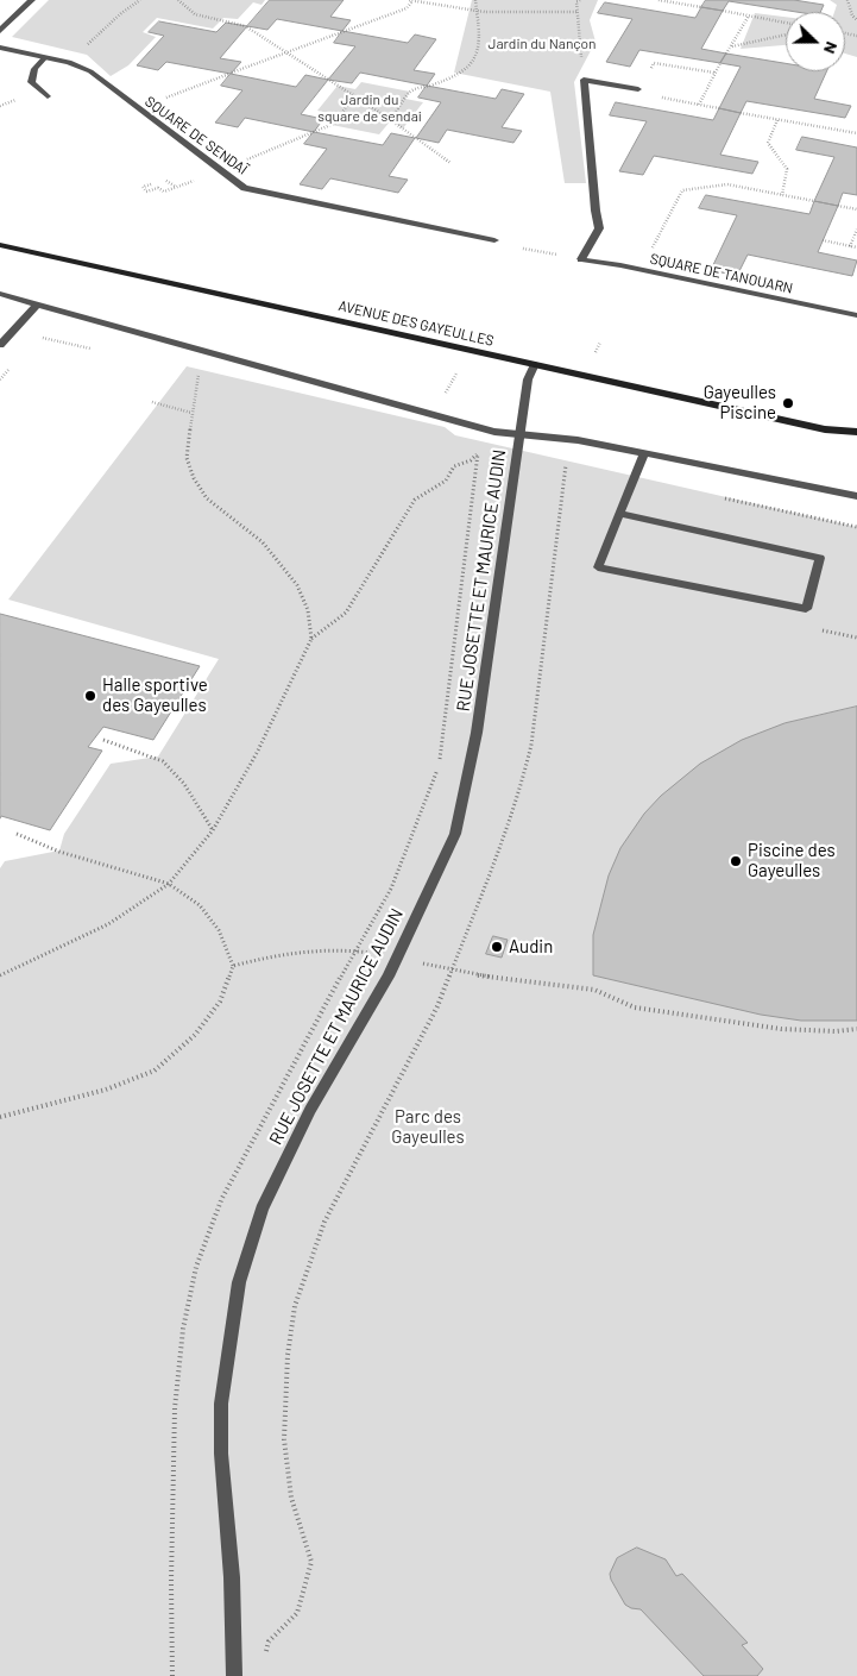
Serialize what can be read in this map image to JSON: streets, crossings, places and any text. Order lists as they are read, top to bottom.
{
  "streets": {
    "street": [
      "SQUARE DE SENDAÏ",
      "SQUARE DE TANOUARN",
      "AVENUE DES GAYEULLES",
      "RUE JOSETTE ET MAURICE AUDIN"
    ]
  },
  "crossings": [
    ["AVENUE DES GAYEULLES", "RUE JOSETTE ET MAURICE AUDIN"]
  ],
  "parks": ["Jardin du Nançon", "Jardin du square de sendai", "Parc des Gayeulles"],
  "places": [
    "Gayeulles Piscine",
    "Halle sportive des Gayeulles",
    "Piscine des Gayeulles",
    "Audin"
  ],
  "north": "right"
}
